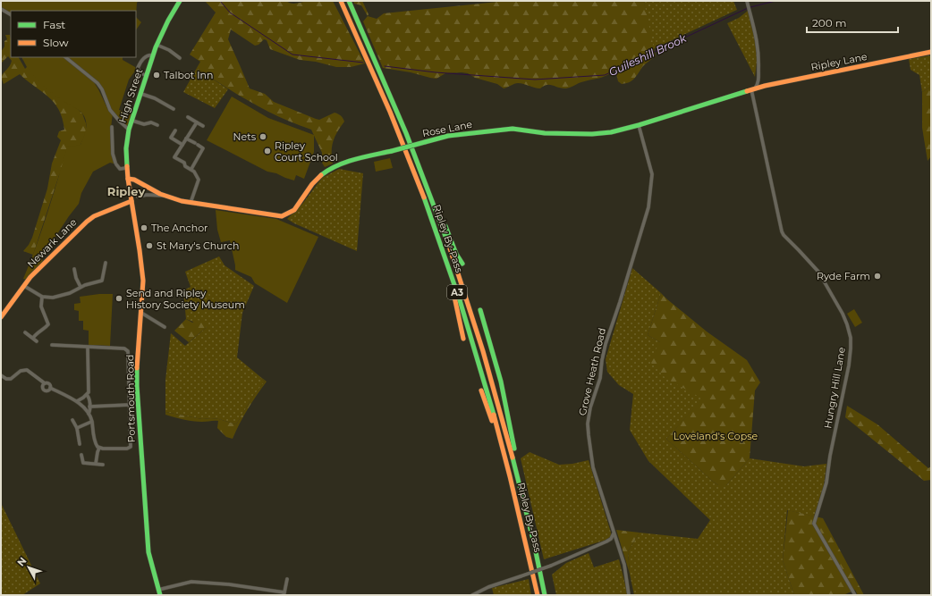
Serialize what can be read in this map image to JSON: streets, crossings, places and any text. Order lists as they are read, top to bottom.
{
  "streets": {
    "main road": [
      "Ripley Lane",
      "High Street",
      "Rose Lane",
      "Ripley By-Pass",
      "Newark Lane",
      "A3",
      "Portsmouth Road"
    ],
    "street": ["Grove Heath Road", "Hungry Hill Lane"]
  },
  "crossings": [
    ["Ripley Lane", "Rose Lane"],
    ["Ripley Lane", "Hungry Hill Lane"],
    ["High Street", "Rose Lane"],
    ["High Street", "Newark Lane"],
    ["High Street", "Portsmouth Road"],
    ["Rose Lane", "Grove Heath Road"],
    ["Rose Lane", "Hungry Hill Lane"],
    ["Newark Lane", "Portsmouth Road"]
  ],
  "districts": ["Ripley"],
  "water": ["Guileshill Brook"],
  "parks": ["Loveland's Copse"],
  "places": [
    "Talbot Inn",
    "Nets",
    "Ripley Court School",
    "The Anchor",
    "St Mary's Church",
    "Ryde Farm",
    "Send and Ripley History Society Museum"
  ],
  "legend": ["Fast", "Slow"],
  "scale_bar": "200 m",
  "north": "top left"
}
